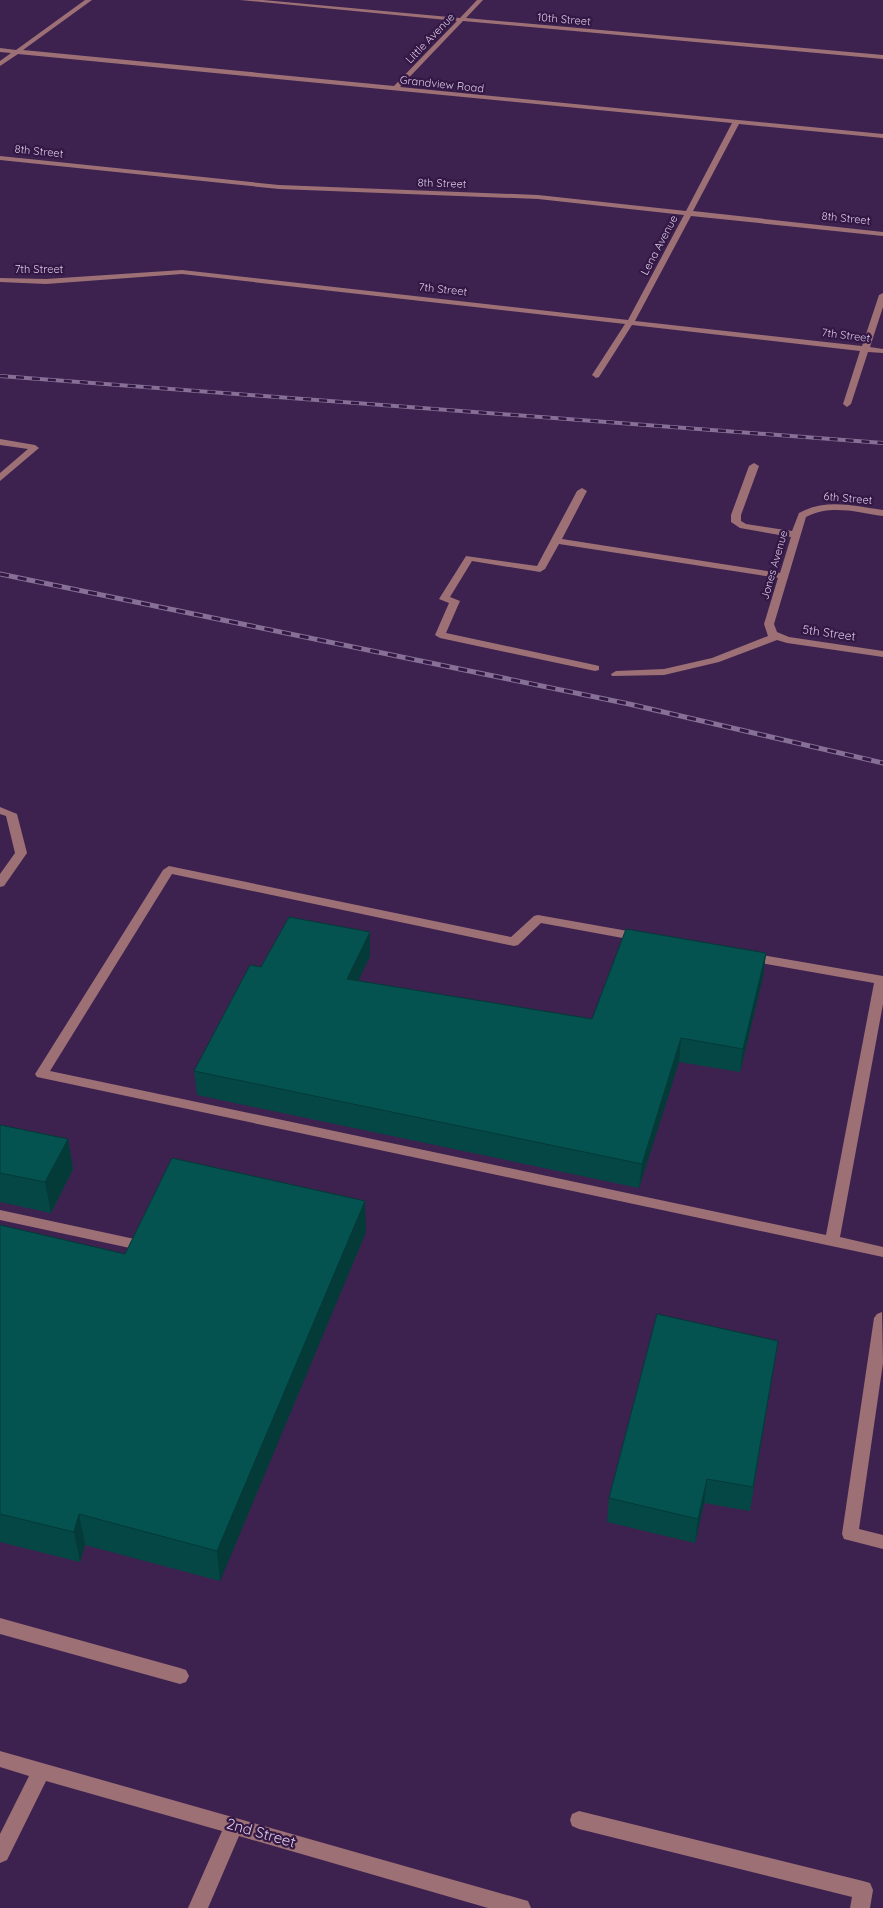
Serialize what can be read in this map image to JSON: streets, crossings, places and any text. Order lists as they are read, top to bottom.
{
  "streets": {
    "street": [
      "10th Street",
      "Little Avenue",
      "Grandview Road",
      "8th Street",
      "Lena Avenue",
      "7th Street",
      "6th Street",
      "Jones Avenue",
      "5th Street",
      "2nd Street"
    ]
  },
  "crossings": [
    ["10th Street", "Little Avenue"],
    ["Little Avenue", "Grandview Road"],
    ["Grandview Road", "Lena Avenue"],
    ["8th Street", "Lena Avenue"],
    ["Lena Avenue", "7th Street"],
    ["6th Street", "Jones Avenue"],
    ["Jones Avenue", "5th Street"]
  ]
}
